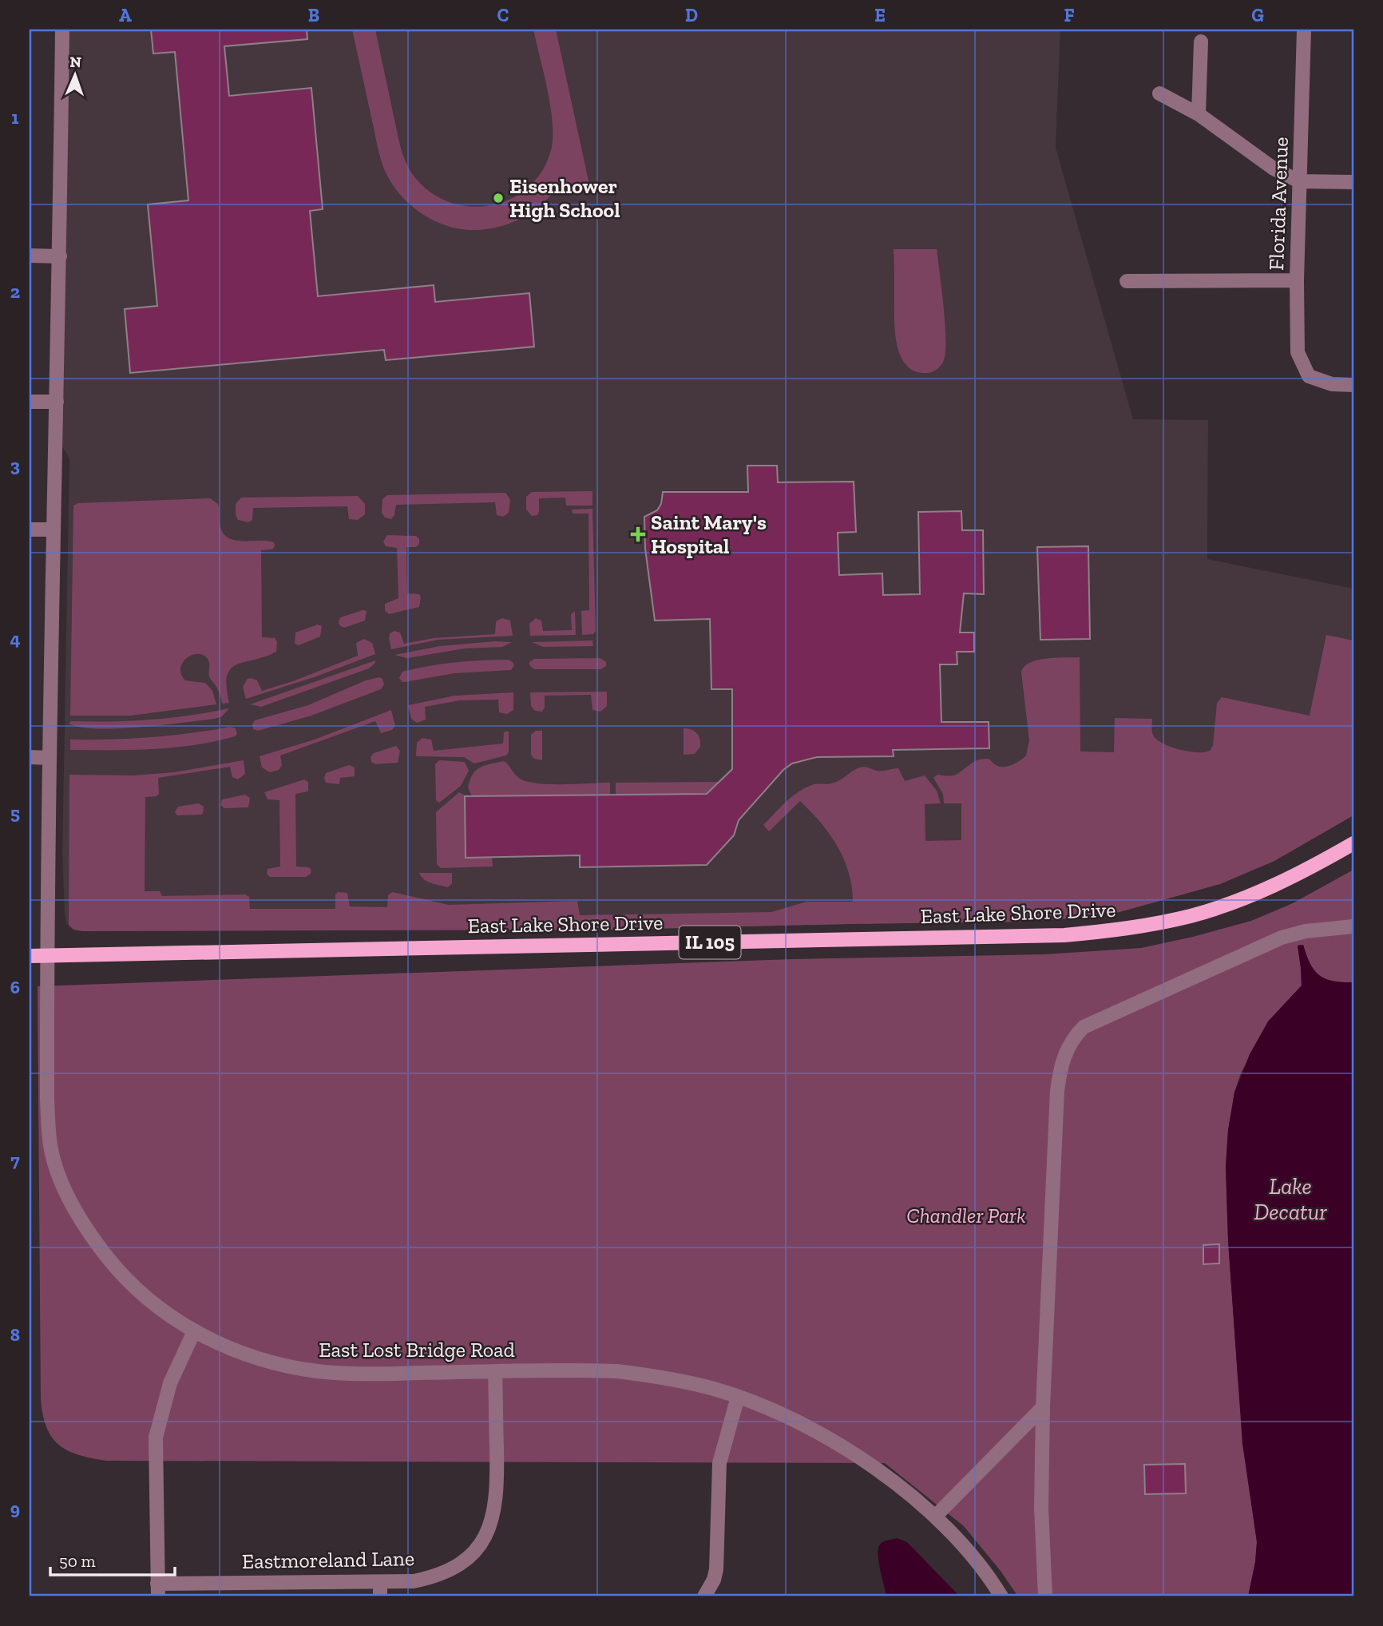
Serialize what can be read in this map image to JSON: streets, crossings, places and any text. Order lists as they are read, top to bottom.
{
  "streets": {
    "main road": ["East Lake Shore Drive", "IL 105"],
    "street": ["Florida Avenue", "East Lost Bridge Road", "Eastmoreland Lane"]
  },
  "crossings": [
    ["East Lake Shore Drive", "East Lost Bridge Road"],
    ["East Lost Bridge Road", "Eastmoreland Lane"]
  ],
  "water": ["Lake Decatur"],
  "parks": ["Chandler Park"],
  "places": {
    "other": ["Eisenhower High School"],
    "health": ["Saint Mary's Hospital"]
  },
  "scale_bar": "50 m",
  "north": "top",
  "grid": {
    "columns": [
      "A",
      "B",
      "C",
      "D",
      "E",
      "F",
      "G"
    ],
    "rows": [
      "1",
      "2",
      "3",
      "4",
      "5",
      "6",
      "7",
      "8",
      "9"
    ]
  }
}
